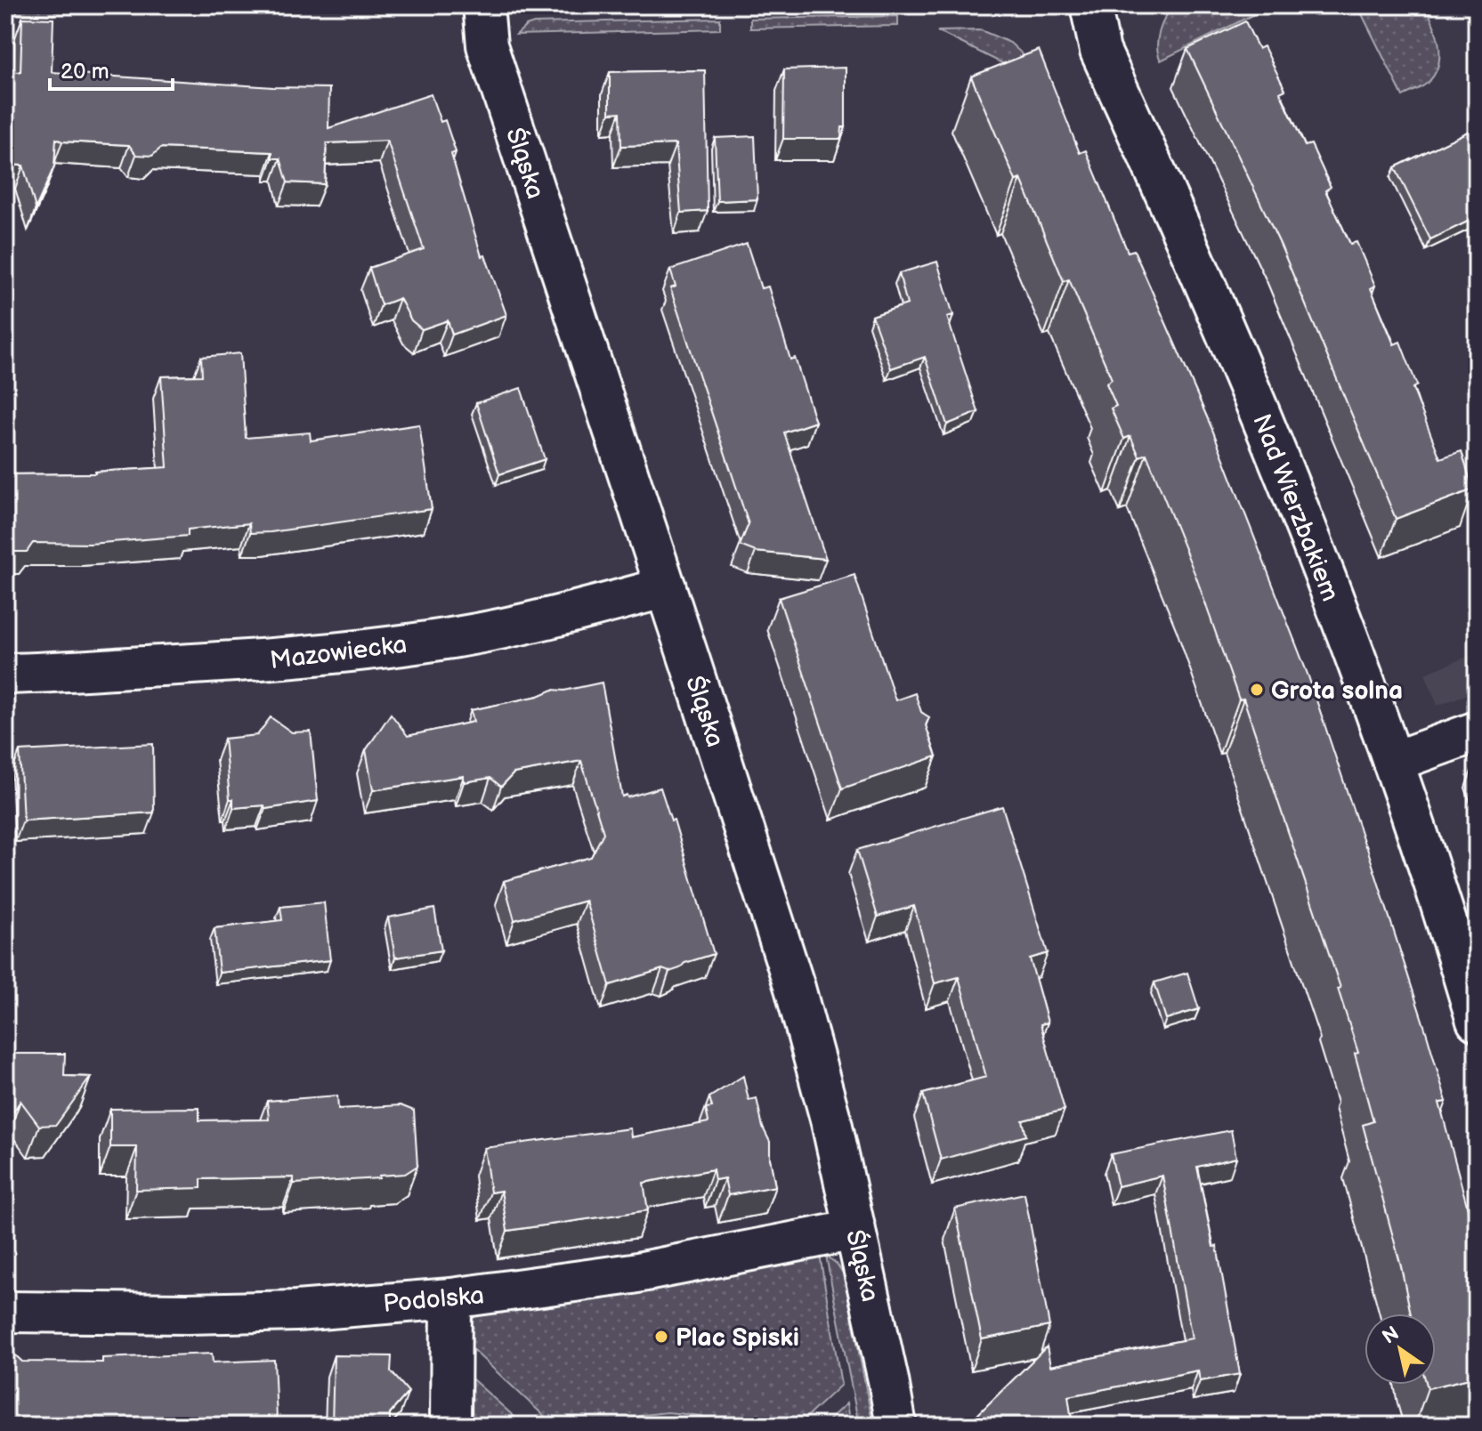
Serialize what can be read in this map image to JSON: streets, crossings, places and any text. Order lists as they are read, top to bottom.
{
  "streets": {
    "street": [
      "Śląska",
      "Nad Wierzbakiem",
      "Mazowiecka",
      "Podolska"
    ]
  },
  "crossings": [
    ["Śląska", "Mazowiecka"],
    ["Śląska", "Podolska"]
  ],
  "places": ["Grota solna", "Plac Spiski"],
  "scale_bar": "20 m",
  "north": "top left"
}
